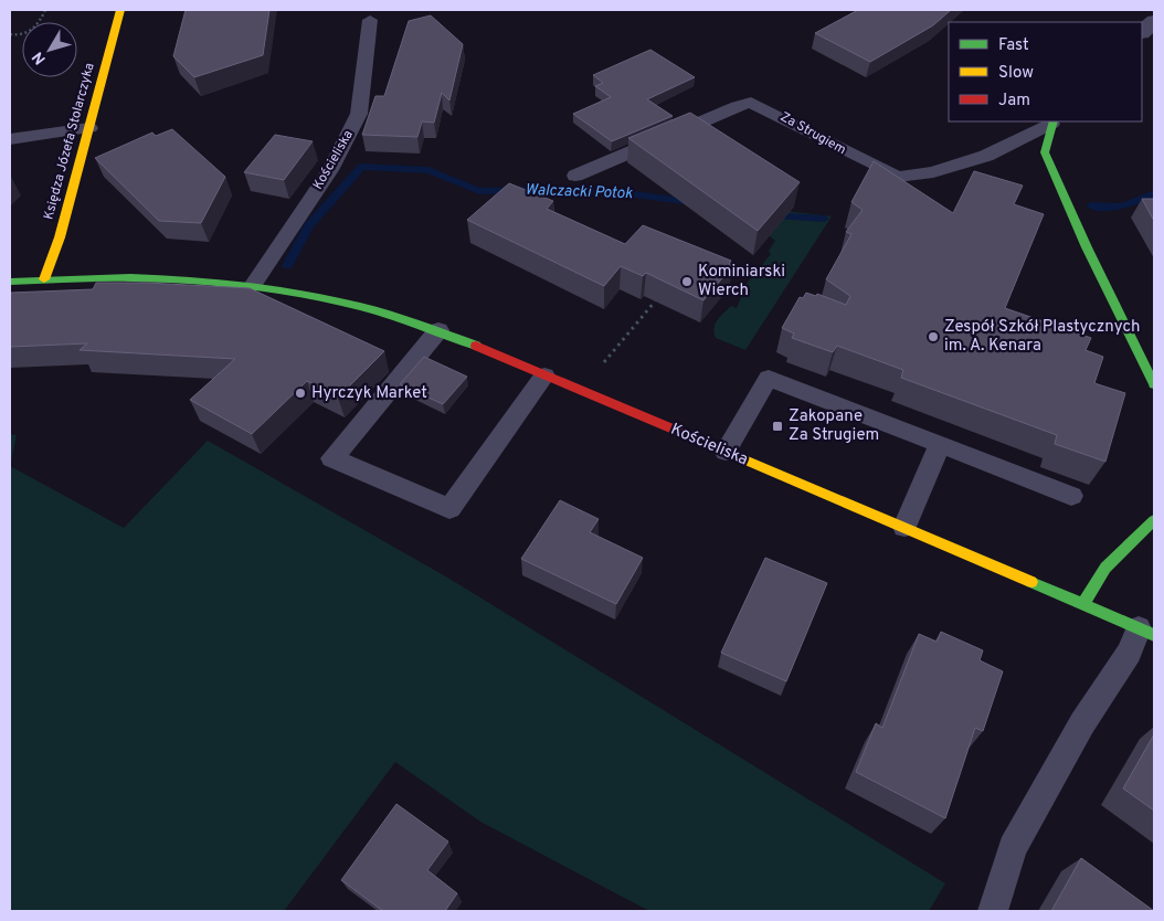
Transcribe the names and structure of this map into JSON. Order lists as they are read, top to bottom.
{
  "streets": {
    "main road": ["Za Strugiem", "Księdza Józefa Stolarczyka", "Kościeliska"]
  },
  "crossings": [
    ["Księdza Józefa Stolarczyka", "Kościeliska"]
  ],
  "water": ["Walczacki Potok"],
  "places": {
    "other": ["Kominiarski Wierch", "Zespół Szkół Plastycznych im. A. Kenara", "Hyrczyk Market"],
    "transit": ["Zakopane Za Strugiem"]
  },
  "legend": ["Fast", "Slow", "Jam"],
  "north": "bottom left"
}
